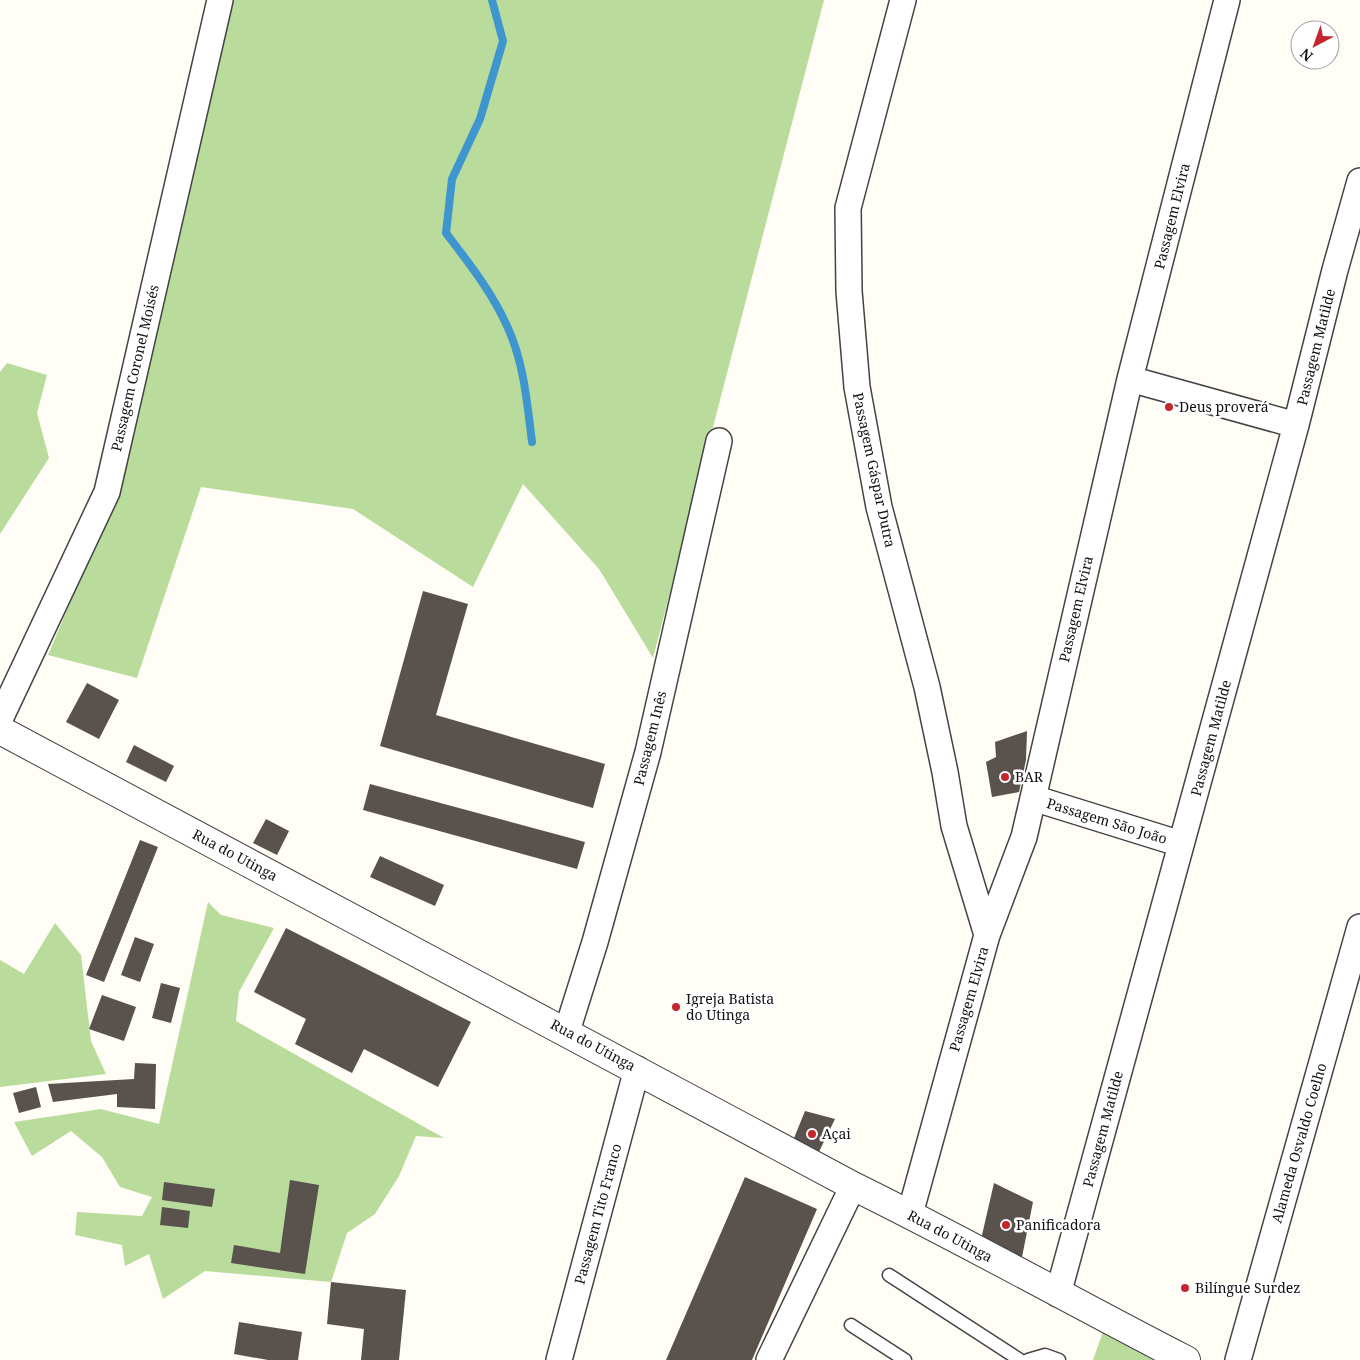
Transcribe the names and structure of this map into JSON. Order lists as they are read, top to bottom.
{
  "streets": {
    "street": [
      "Passagem Elvira",
      "Passagem Matilde",
      "Passagem Coronel Moisés",
      "Passagem Gáspar Dutra",
      "Passagem Inês",
      "Passagem São João",
      "Rua do Utinga",
      "Alameda Osvaldo Coelho",
      "Passagem Tito Franco"
    ]
  },
  "crossings": [
    ["Passagem Elvira", "Passagem Gáspar Dutra"],
    ["Passagem Elvira", "Passagem São João"],
    ["Passagem Elvira", "Rua do Utinga"],
    ["Passagem Matilde", "Passagem São João"],
    ["Passagem Matilde", "Rua do Utinga"],
    ["Passagem Inês", "Rua do Utinga"],
    ["Rua do Utinga", "Passagem Tito Franco"]
  ],
  "places": [
    "Deus proverá",
    "BAR",
    "Igreja Batista do Utinga",
    "Açai",
    "Panificadora",
    "Bilíngue Surdez"
  ],
  "north": "bottom left"
}
